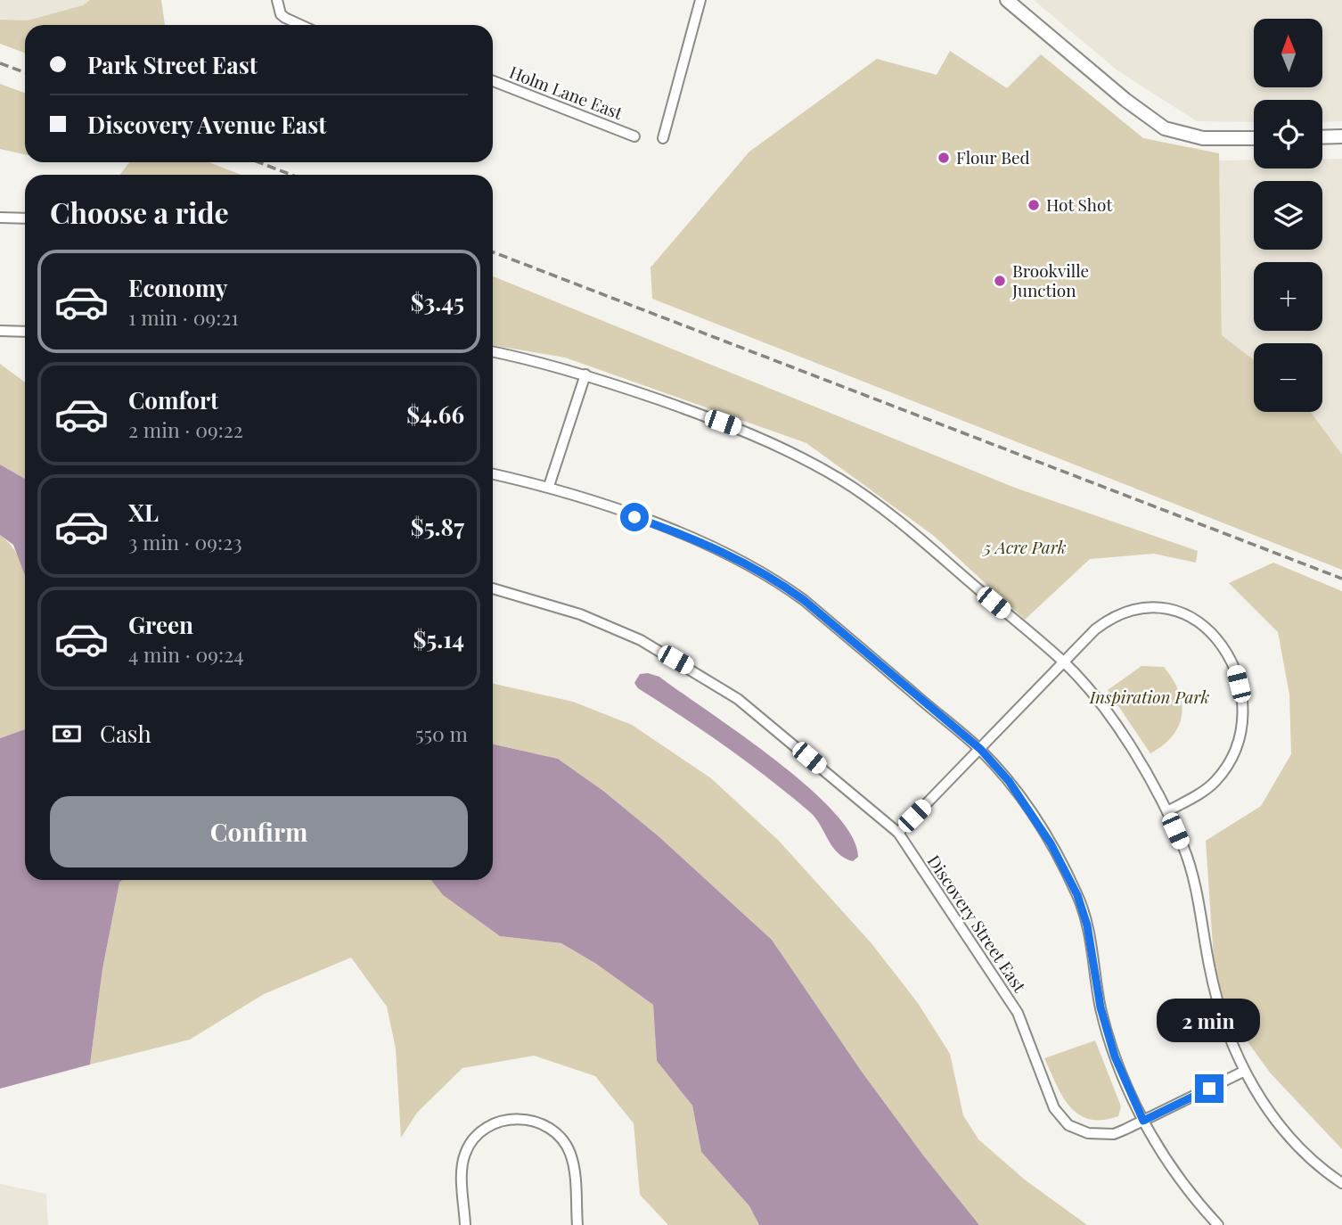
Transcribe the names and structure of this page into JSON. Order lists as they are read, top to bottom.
{
  "streets": {
    "street": ["Holm Lane East", "Discovery Street East"]
  },
  "parks": ["5 Acre Park", "Inspiration Park"],
  "places": ["Flour Bed", "Hot Shot", "Brookville Junction"],
  "north": "top",
  "page": {
    "map_buttons": ["+", "−"],
    "banner": ["Park Street East", "Discovery Avenue East"],
    "heading": "Choose a ride",
    "list": [
      {
        "name": "Economy",
        "note": "1 min · 09:21",
        "value": "$3.45"
      },
      {
        "name": "Comfort",
        "note": "2 min · 09:22",
        "value": "$4.66"
      },
      {
        "name": "XL",
        "note": "3 min · 09:23",
        "value": "$5.87"
      },
      {
        "name": "Green",
        "note": "4 min · 09:24",
        "value": "$5.14"
      }
    ],
    "pay": ["Cash", "550 m"],
    "buttons": "Confirm",
    "bubble": "2 min"
  }
}
